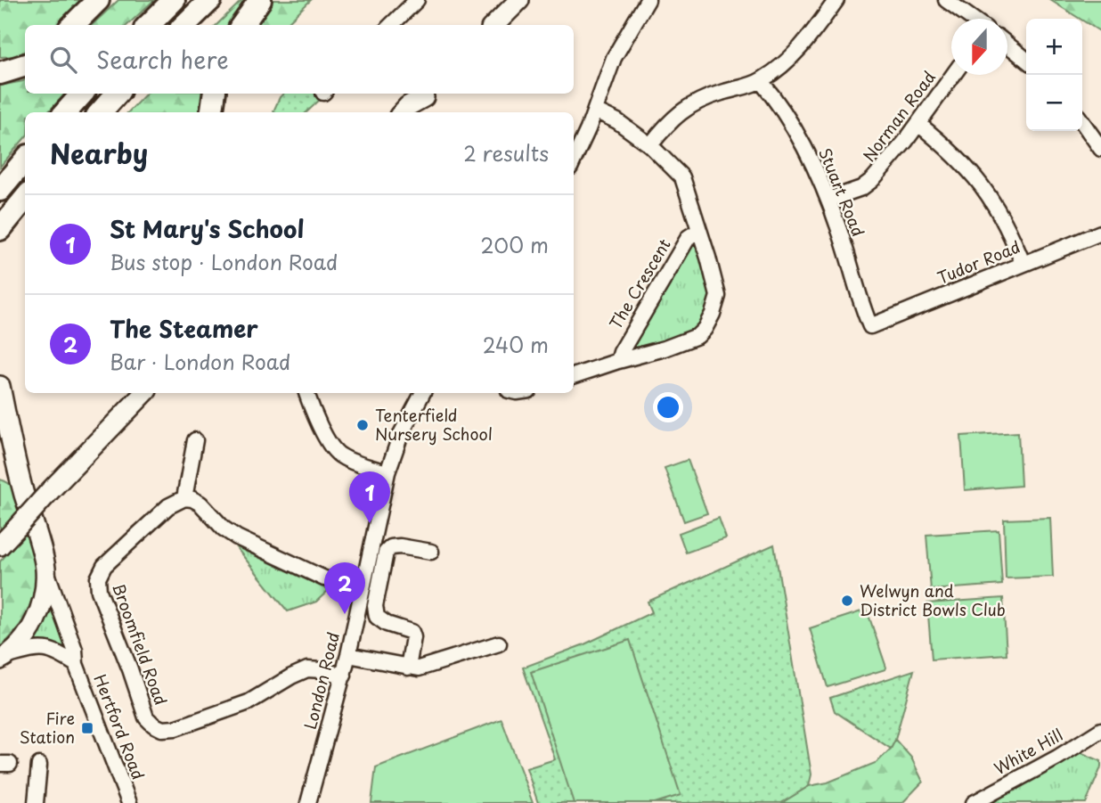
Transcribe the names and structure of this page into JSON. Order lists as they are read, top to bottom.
{
  "streets": {
    "street": [
      "Norman Road",
      "Stuart Road",
      "Tudor Road",
      "The Crescent",
      "Broomfield Road",
      "London Road",
      "Hertford Road",
      "White Hill"
    ]
  },
  "crossings": [
    ["Norman Road", "Stuart Road"],
    ["Stuart Road", "Tudor Road"],
    ["Broomfield Road", "London Road"]
  ],
  "places": {
    "other": ["Tenterfield Nursery School", "Welwyn and District Bowls Club"],
    "transit": ["Fire Station"]
  },
  "north": "bottom",
  "page": {
    "map_buttons": ["+", "−"],
    "search": "Search here",
    "heading": ["Nearby", "2 results"],
    "list": [
      {
        "mark": "1",
        "name": "St Mary's School",
        "note": "Bus stop · London Road",
        "value": "200 m"
      },
      {
        "mark": "2",
        "name": "The Steamer",
        "note": "Bar · London Road",
        "value": "240 m"
      }
    ],
    "pins": ["1", "2"]
  }
}
